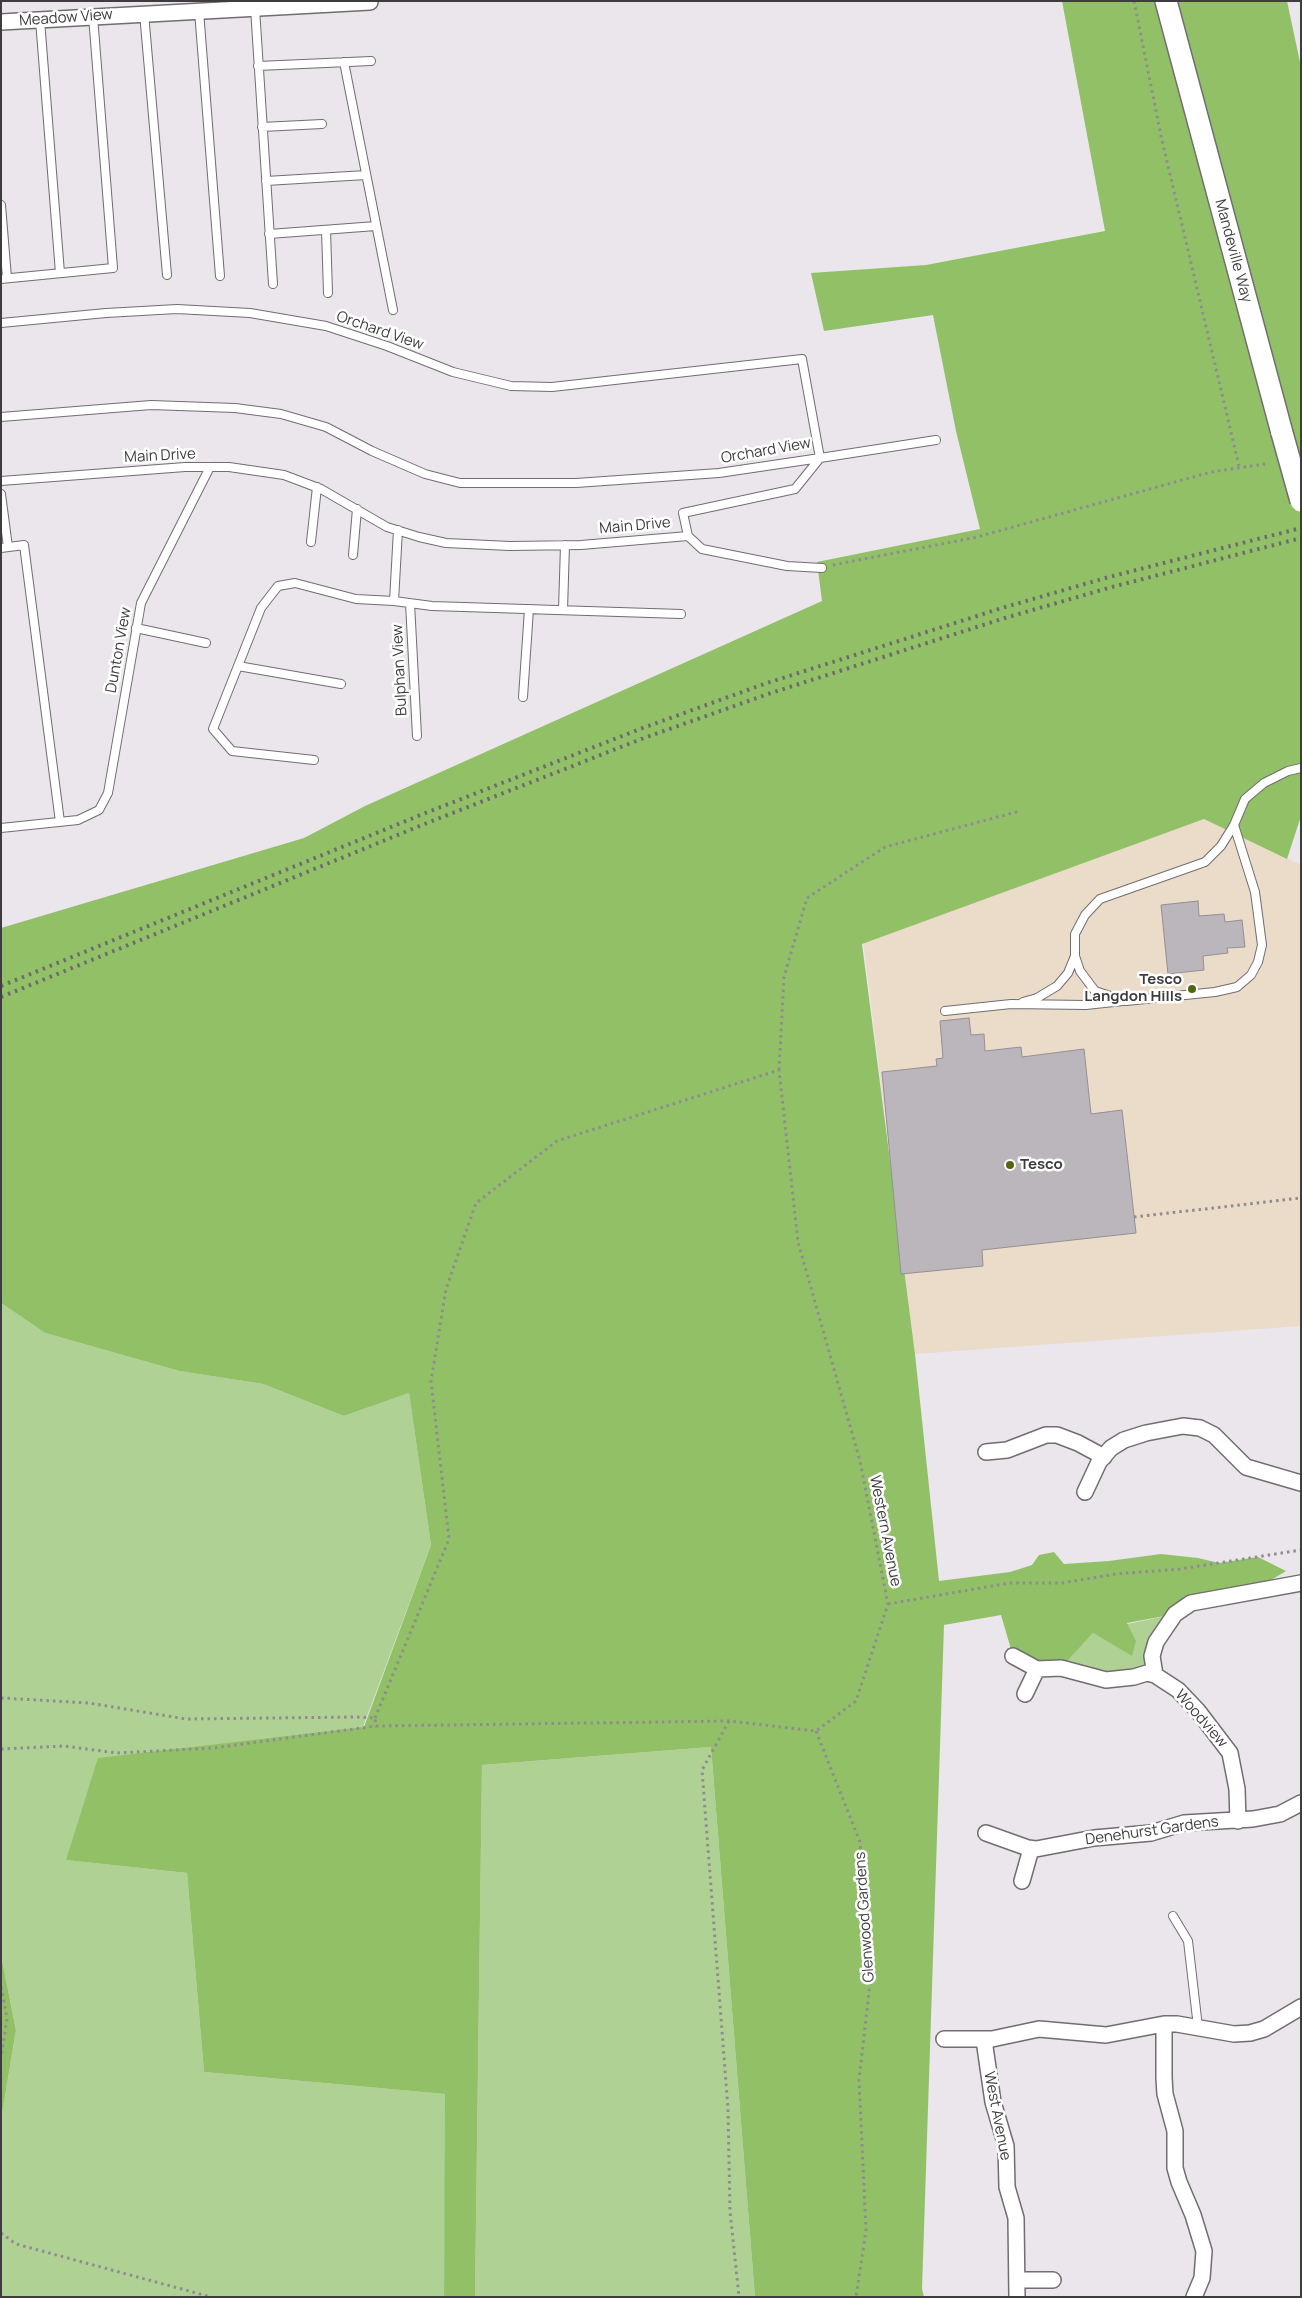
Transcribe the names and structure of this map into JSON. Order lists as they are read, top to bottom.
{
  "streets": {
    "main road": ["Mandeville Way"],
    "street": [
      "Meadow View",
      "Woodview",
      "Denehurst Gardens",
      "West Avenue"
    ],
    "lane": [
      "Orchard View",
      "Main Drive",
      "Dunton View",
      "Bulphan View"
    ],
    "path": ["Western Avenue", "Glenwood Gardens"]
  },
  "crossings": [
    ["Orchard View", "Main Drive"],
    ["Main Drive", "Dunton View"],
    ["Western Avenue", "Glenwood Gardens"],
    ["Woodview", "Denehurst Gardens"]
  ],
  "places": ["Tesco Langdon Hills", "Tesco"]
}
